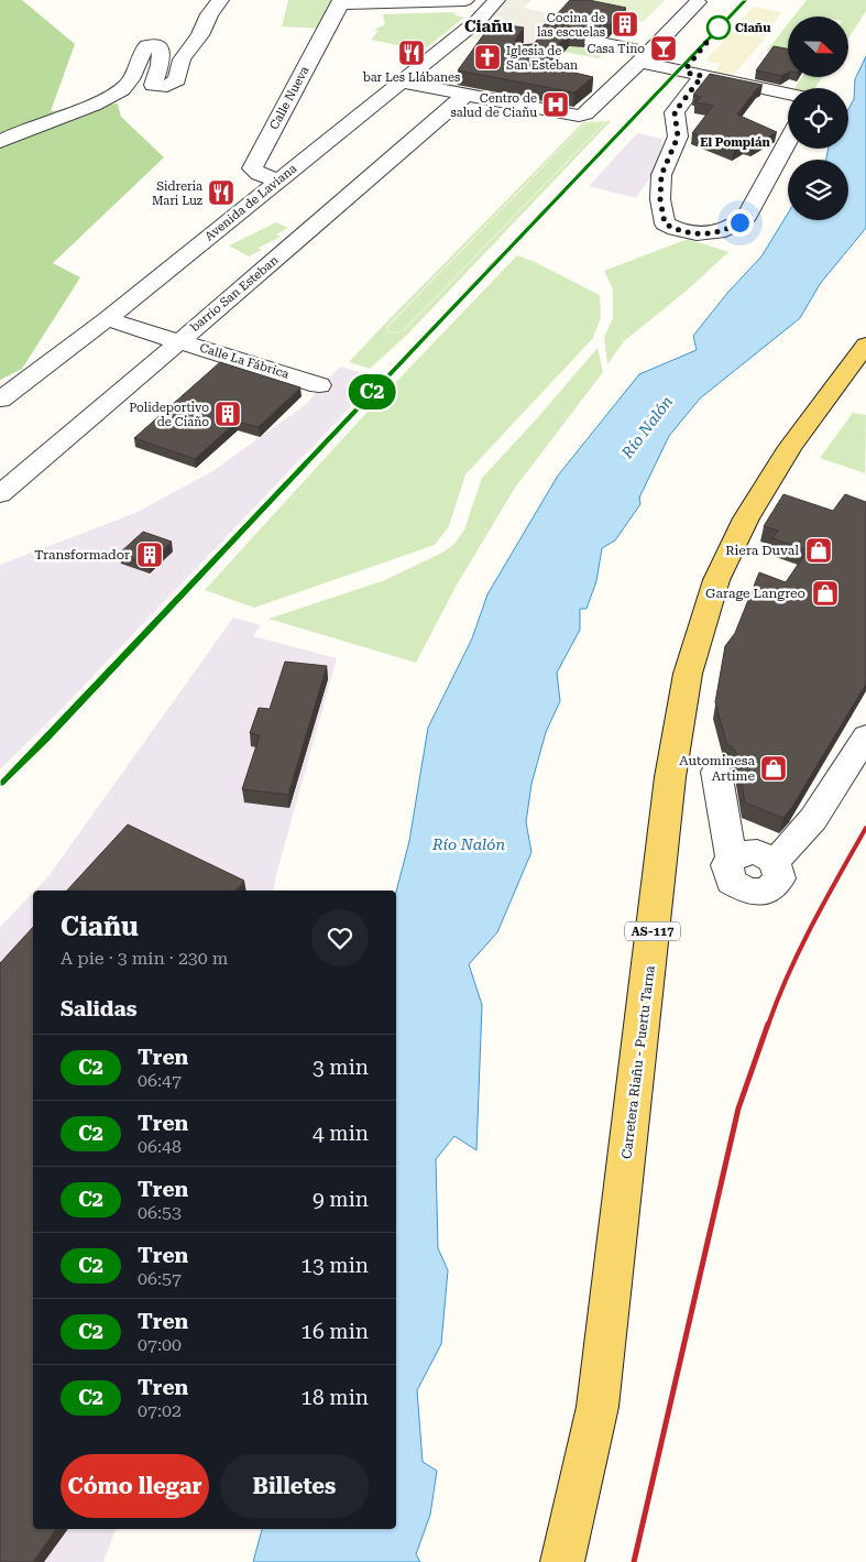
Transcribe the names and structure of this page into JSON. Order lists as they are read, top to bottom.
{
  "streets": {
    "main road": ["AS-117", "Carretera Riañu - Puertu Tarna"],
    "street": [
      "Calle Nueva",
      "Avenida de Laviana",
      "barrio San Esteban",
      "Calle La Fábrica"
    ]
  },
  "crossings": [
    ["Calle Nueva", "Avenida de Laviana"],
    ["Avenida de Laviana", "Calle La Fábrica"],
    ["barrio San Esteban", "Calle La Fábrica"]
  ],
  "districts": ["Ciañu", "El Pompián"],
  "water": ["Río Nalón"],
  "places": {
    "building": ["Cocina de las escuelas", "Polideportivo de Ciaño", "Transformador"],
    "other": ["Ciañu"],
    "bar": ["Casa Tino"],
    "restaurant": ["bar Les Llábanes", "Sidreria Mari Luz"],
    "church": ["Iglesia de San Esteban"],
    "hospital": ["Centro de salud de Ciañu"],
    "shop": ["Riera Duval", "Garage Langreo", "Autominesa Artime"]
  },
  "north": "right",
  "page": {
    "on_map": "C2",
    "heading": [
      ["Ciañu", "A pie · 3 min · 230 m"],
      "Salidas"
    ],
    "list": [
      {
        "mark": "C2",
        "name": "Tren",
        "note": "06:47",
        "value": "3 min"
      },
      {
        "mark": "C2",
        "name": "Tren",
        "note": "06:48",
        "value": "4 min"
      },
      {
        "mark": "C2",
        "name": "Tren",
        "note": "06:53",
        "value": "9 min"
      },
      {
        "mark": "C2",
        "name": "Tren",
        "note": "06:57",
        "value": "13 min"
      },
      {
        "mark": "C2",
        "name": "Tren",
        "note": "07:00",
        "value": "16 min"
      },
      {
        "mark": "C2",
        "name": "Tren",
        "note": "07:02",
        "value": "18 min"
      }
    ],
    "buttons": ["Cómo llegar", "Billetes"]
  }
}
